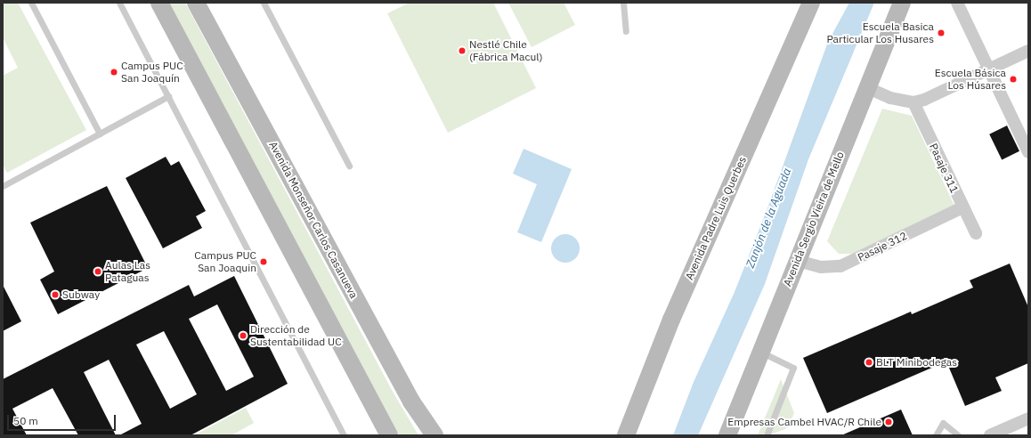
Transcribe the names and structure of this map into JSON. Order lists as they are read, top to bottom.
{
  "streets": {
    "main road": ["Avenida Padre Luis Querbes", "Avenida Sergio Vieira de Mello", "Avenida Monseñor Carlos Casanueva"],
    "street": ["Pasaje 311", "Pasaje 312"]
  },
  "crossings": [
    ["Pasaje 311", "Pasaje 312"],
    ["Avenida Sergio Vieira de Mello", "Pasaje 312"]
  ],
  "water": ["Zanjón de la Aguada"],
  "places": [
    "Escuela Basica Particular Los Husares",
    "Nestlé Chile (Fábrica Macul)",
    "Campus PUC San Joaquín",
    "Escuela Básica Los Húsares",
    "Campus PUC San Joaquin",
    "Aulas Las Pataguas",
    "Subway",
    "Dirección de Sustentabilidad UC",
    "BLT Minibodegas",
    "Empresas Cambel HVAC/R Chile"
  ],
  "scale_bar": "50 m"
}
